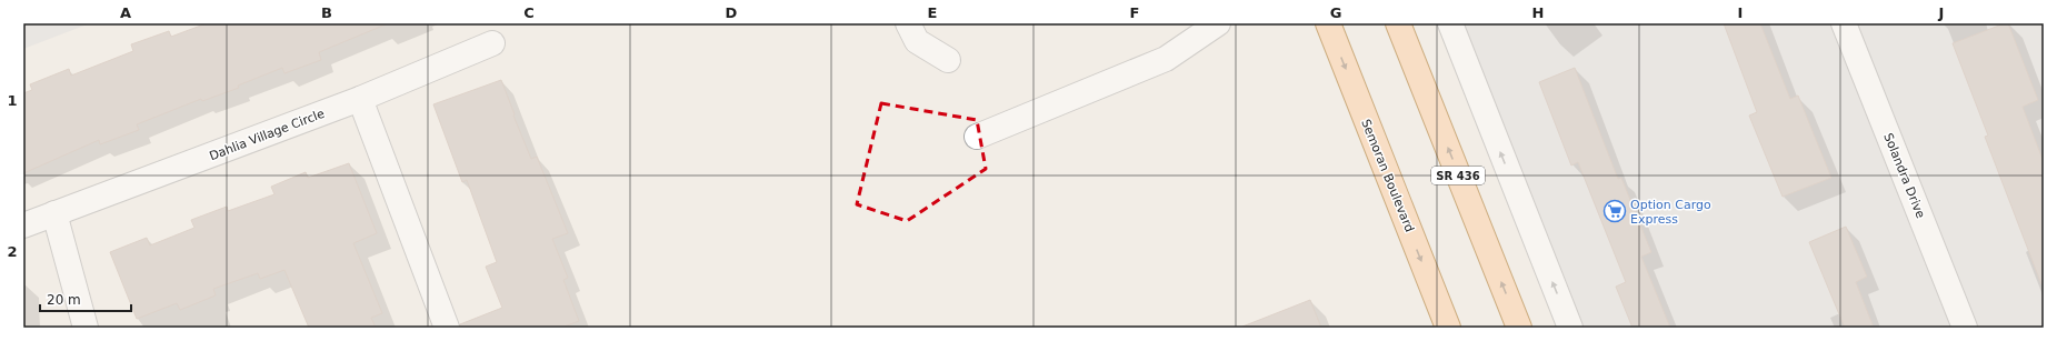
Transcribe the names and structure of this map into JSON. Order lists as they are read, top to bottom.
{
  "streets": {
    "main road": ["Semoran Boulevard", "SR 436"],
    "street": ["Dahlia Village Circle", "Solandra Drive"]
  },
  "places": {
    "supermarket": ["Option Cargo Express"]
  },
  "scale_bar": "20 m",
  "grid": {
    "columns": [
      "A",
      "B",
      "C",
      "D",
      "E",
      "F",
      "G",
      "H",
      "I",
      "J"
    ],
    "rows": ["1", "2"]
  }
}
